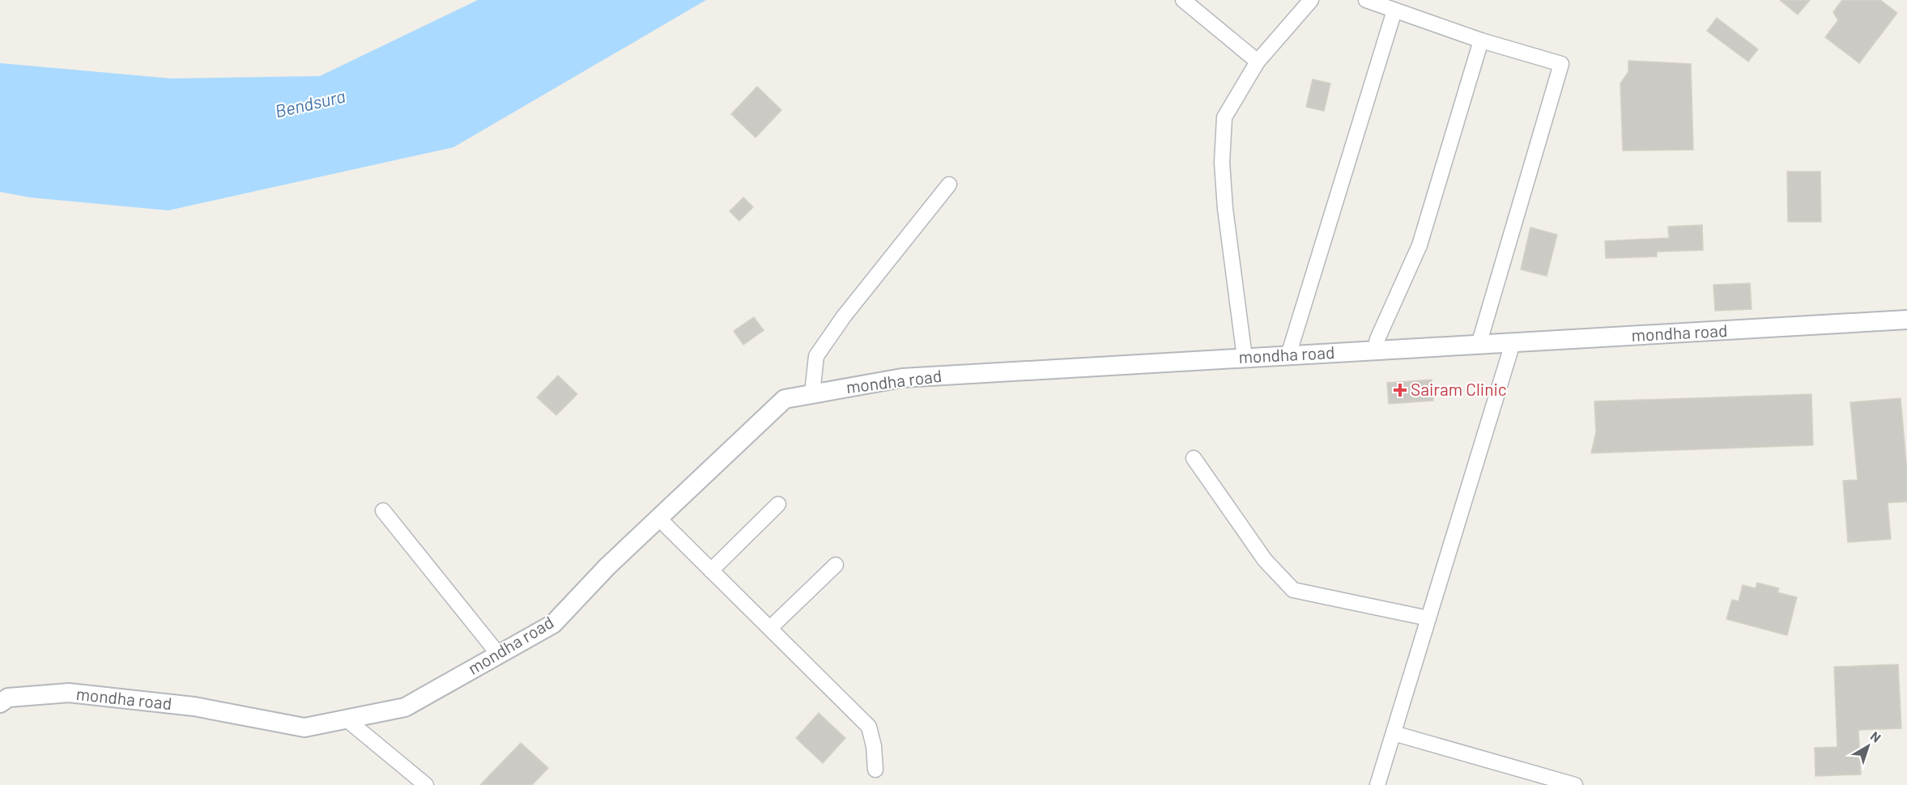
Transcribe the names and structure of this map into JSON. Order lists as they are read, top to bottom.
{
  "streets": {
    "street": ["mondha road"]
  },
  "water": ["Bendsura"],
  "places": {
    "health": ["Sairam Clinic"]
  },
  "north": "top right"
}
